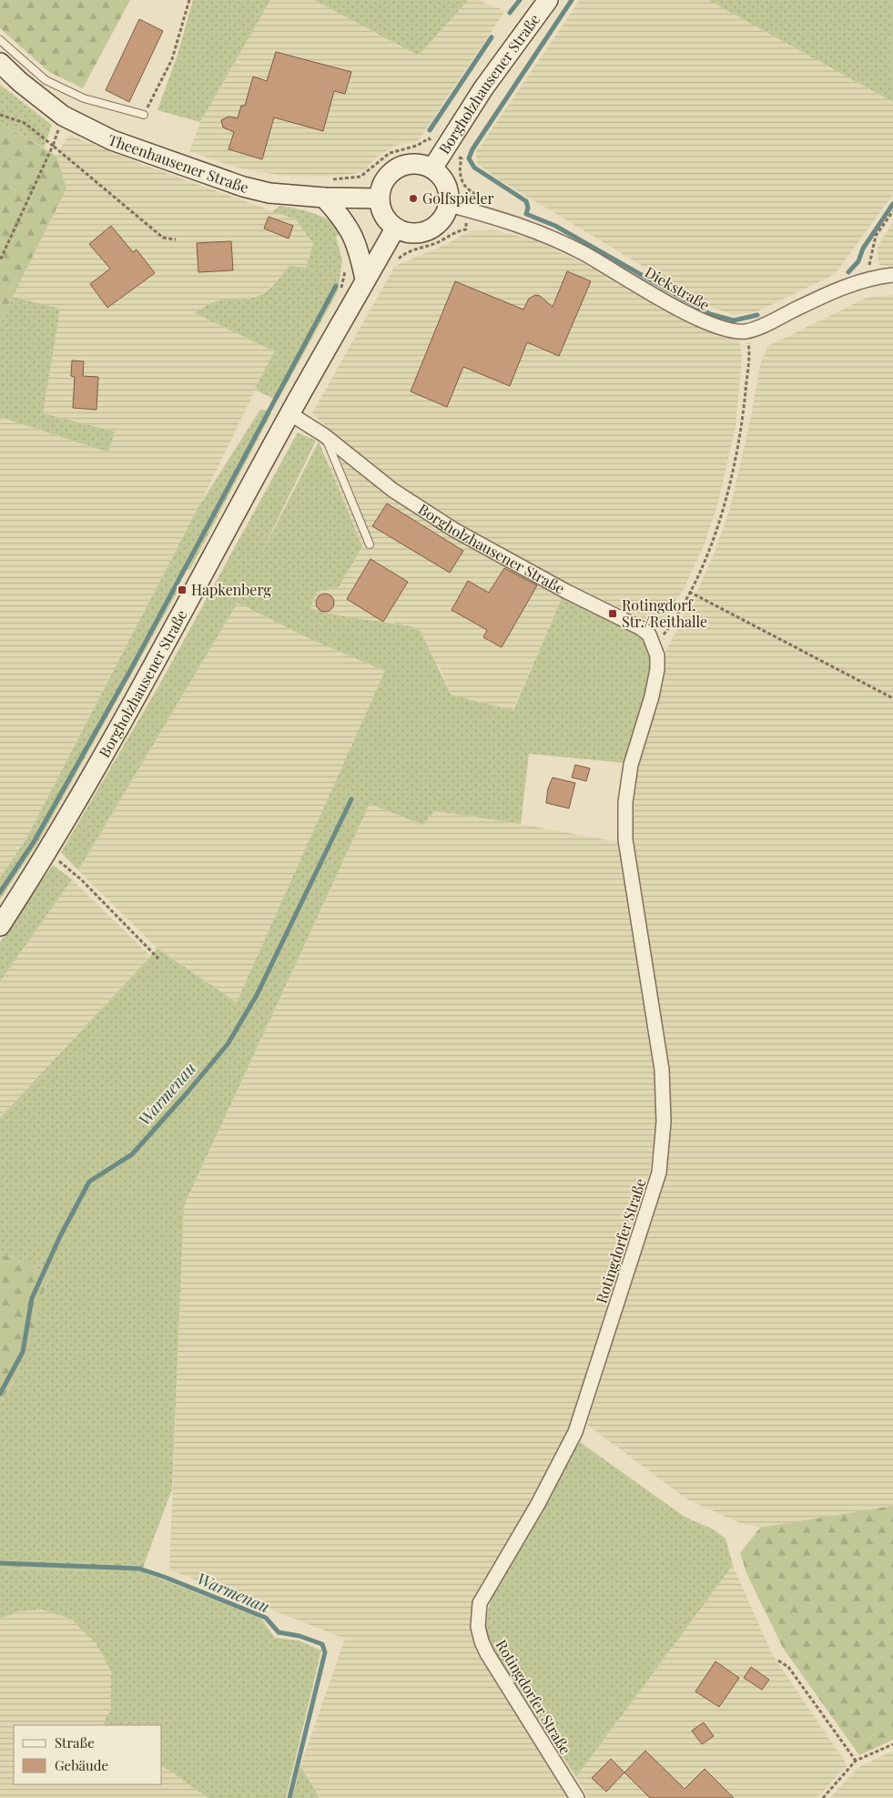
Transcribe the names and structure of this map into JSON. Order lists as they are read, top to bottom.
{
  "streets": {
    "main road": ["Borgholzhausener Straße", "Theenhausener Straße"],
    "street": ["Diekstraße", "Rotingdorfer Straße"]
  },
  "crossings": [
    ["Borgholzhausener Straße", "Theenhausener Straße"],
    ["Borgholzhausener Straße", "Diekstraße"],
    ["Borgholzhausener Straße", "Rotingdorfer Straße"],
    ["Theenhausener Straße", "Diekstraße"]
  ],
  "water": ["Warmenau"],
  "places": {
    "other": ["Golfspieler"],
    "transit": ["Hapkenberg", "Rotingdorf. Str./Reithalle"]
  },
  "legend": ["Straße", "Gebäude"]
}
